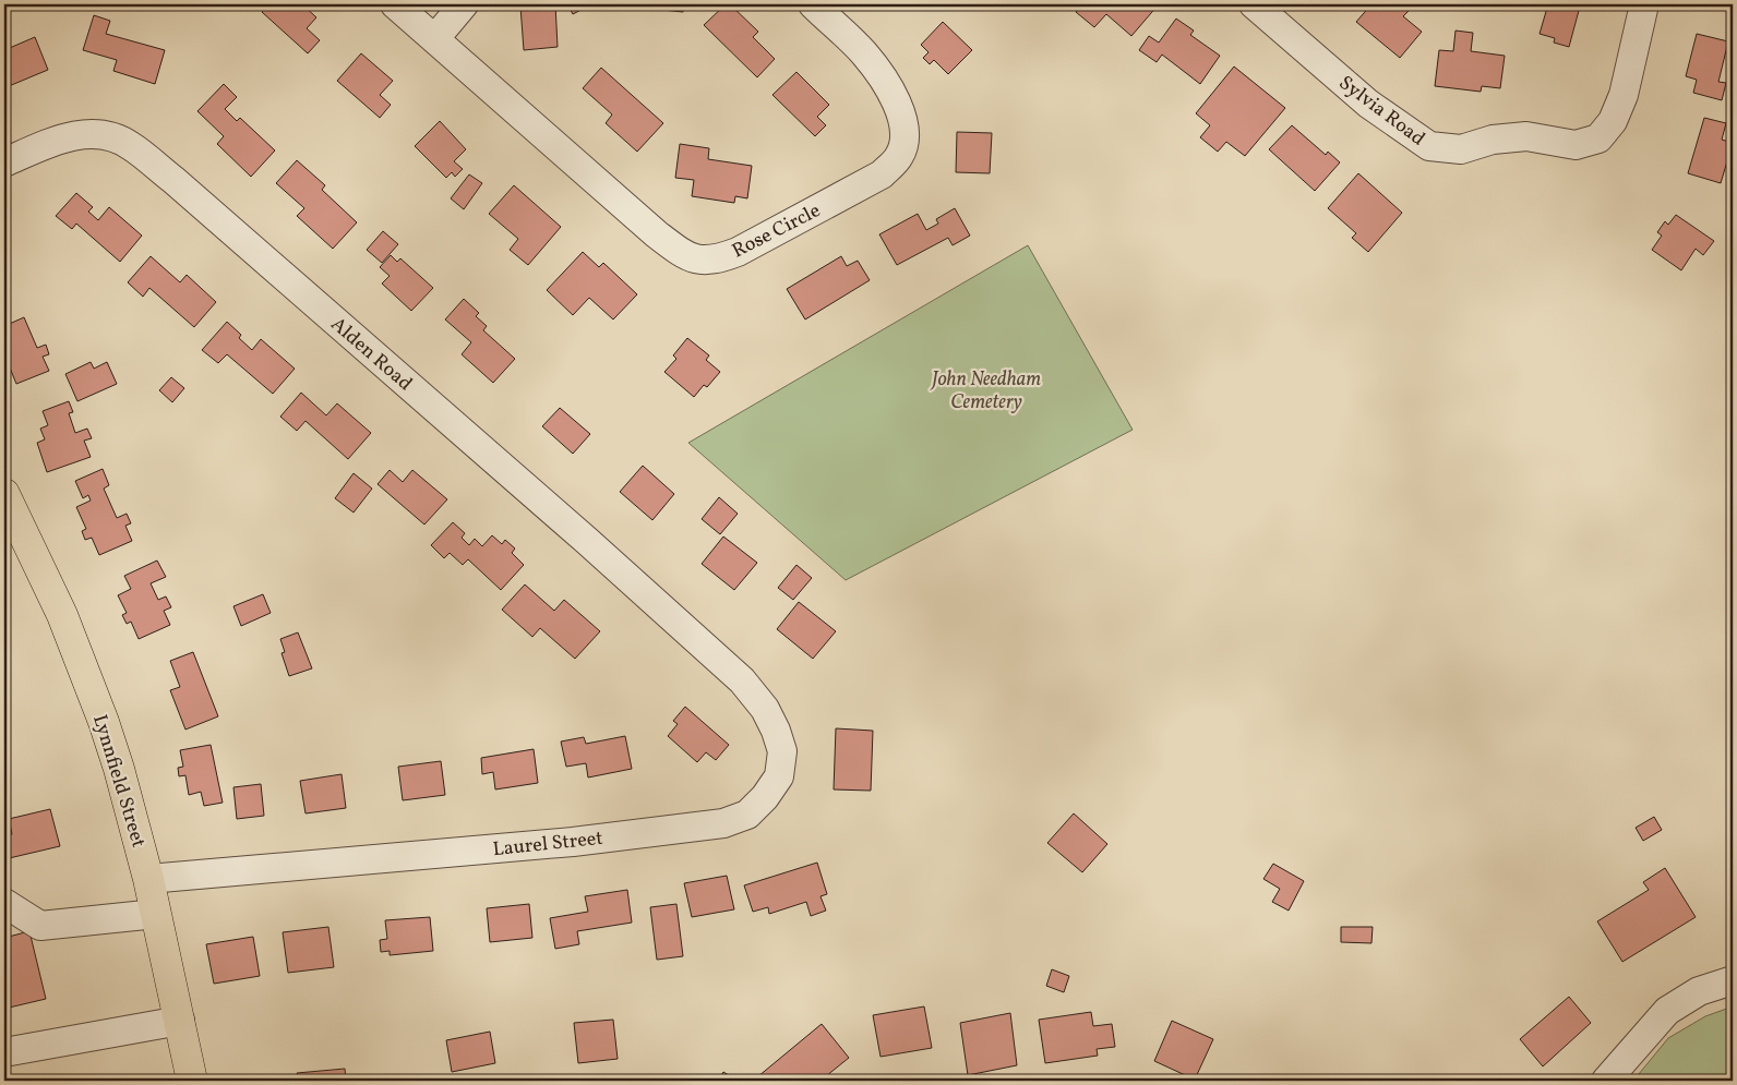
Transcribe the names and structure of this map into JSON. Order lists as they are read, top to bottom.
{
  "streets": {
    "main road": ["Lynnfield Street"],
    "street": [
      "Sylvia Road",
      "Rose Circle",
      "Alden Road",
      "Laurel Street"
    ]
  },
  "crossings": [
    ["Alden Road", "Laurel Street"],
    ["Lynnfield Street", "Laurel Street"]
  ],
  "parks": ["John Needham Cemetery"]
}
